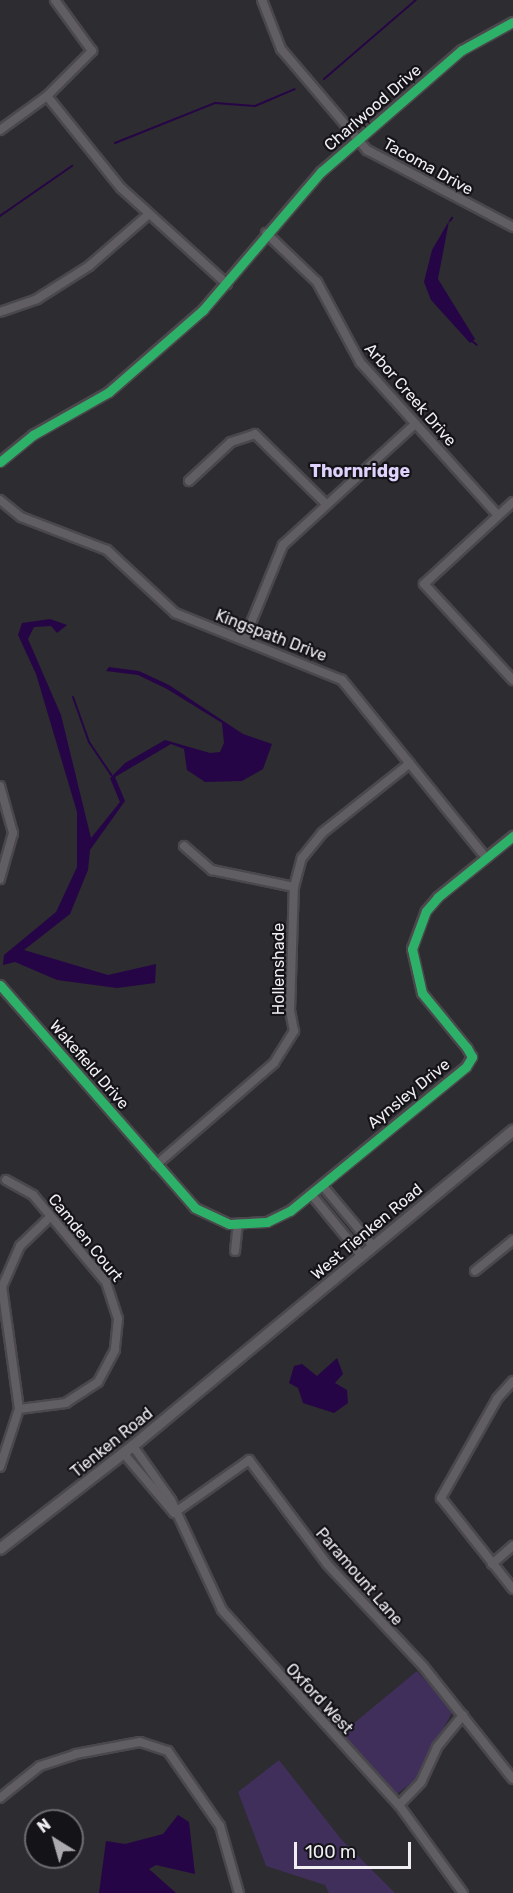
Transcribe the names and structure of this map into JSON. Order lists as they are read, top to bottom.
{
  "streets": {
    "street": [
      "Charlwood Drive",
      "Tacoma Drive",
      "Arbor Creek Drive",
      "Kingspath Drive",
      "Hollenshade",
      "Wakefield Drive",
      "Aynsley Drive",
      "West Tienken Road",
      "Camden Court",
      "Tienken Road",
      "Paramount Lane",
      "Oxford West"
    ]
  },
  "crossings": [
    ["Charlwood Drive", "Tacoma Drive"],
    ["Charlwood Drive", "Arbor Creek Drive"],
    ["Kingspath Drive", "Hollenshade"],
    ["Kingspath Drive", "Aynsley Drive"],
    ["Hollenshade", "Wakefield Drive"],
    ["Wakefield Drive", "Aynsley Drive"],
    ["West Tienken Road", "Tienken Road"],
    ["Tienken Road", "Oxford West"],
    ["Paramount Lane", "Oxford West"]
  ],
  "districts": ["Thornridge"],
  "scale_bar": "100 m",
  "north": "top left"
}
